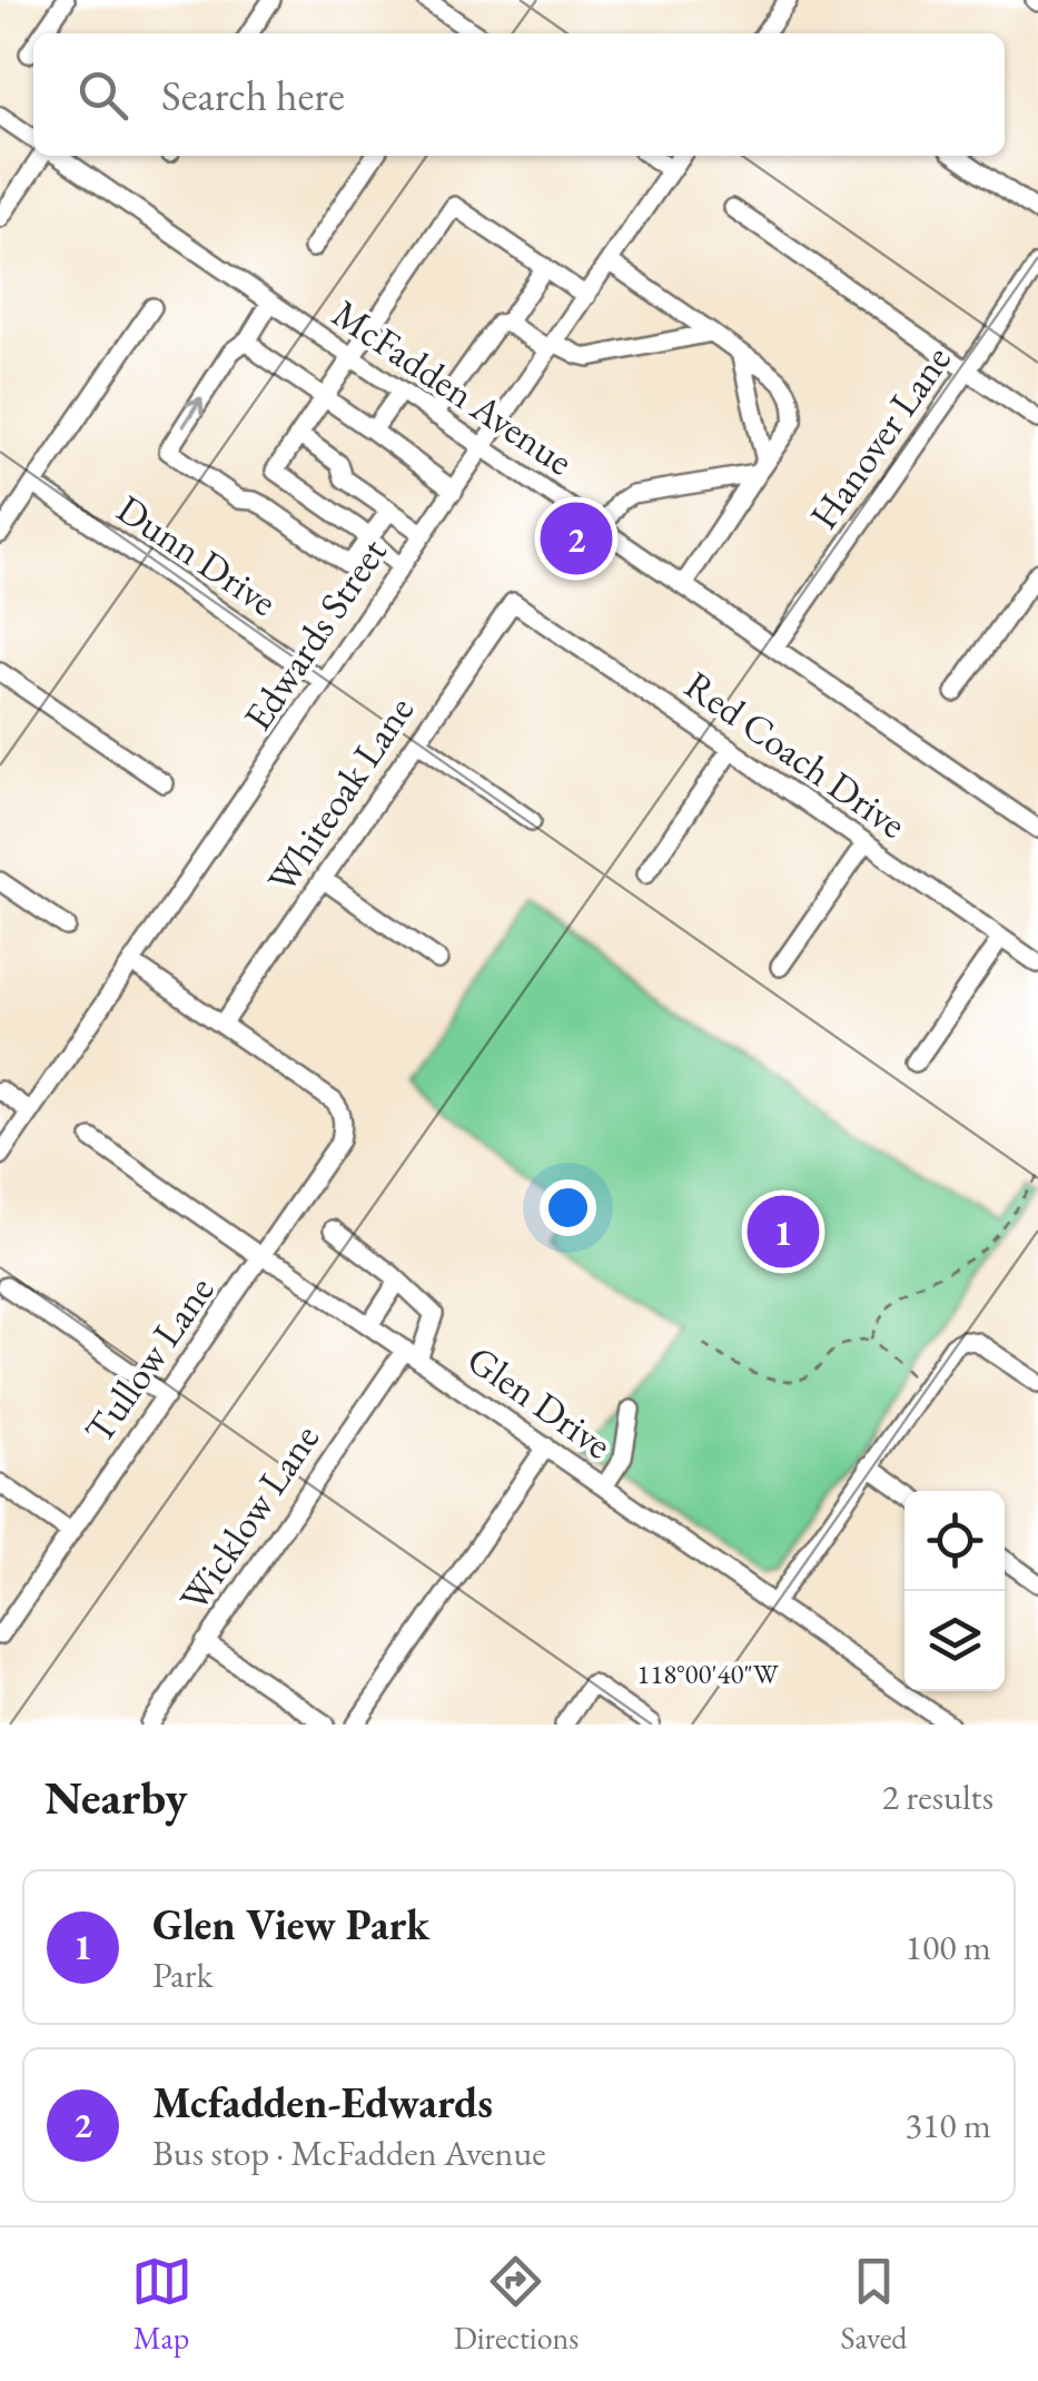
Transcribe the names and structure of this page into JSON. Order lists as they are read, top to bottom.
{
  "streets": {
    "street": [
      "McFadden Avenue",
      "Hanover Lane",
      "Dunn Drive",
      "Edwards Street",
      "Red Coach Drive",
      "Whiteoak Lane",
      "Tullow Lane",
      "Glen Drive",
      "Wicklow Lane"
    ]
  },
  "crossings": [
    ["McFadden Avenue", "Hanover Lane"],
    ["McFadden Avenue", "Edwards Street"],
    ["Dunn Drive", "Edwards Street"],
    ["Red Coach Drive", "Whiteoak Lane"],
    ["Whiteoak Lane", "Tullow Lane"],
    ["Tullow Lane", "Glen Drive"],
    ["Glen Drive", "Wicklow Lane"]
  ],
  "page": {
    "search": "Search here",
    "pins": ["2", "1"],
    "heading": ["Nearby", "2 results"],
    "list": [
      {
        "mark": "1",
        "name": "Glen View Park",
        "note": "Park",
        "value": "100 m"
      },
      {
        "mark": "2",
        "name": "Mcfadden-Edwards",
        "note": "Bus stop · McFadden Avenue",
        "value": "310 m"
      }
    ],
    "nav": ["Map", "Directions", "Saved"]
  },
  "coordinates": ["118°00'40\"W"]
}
